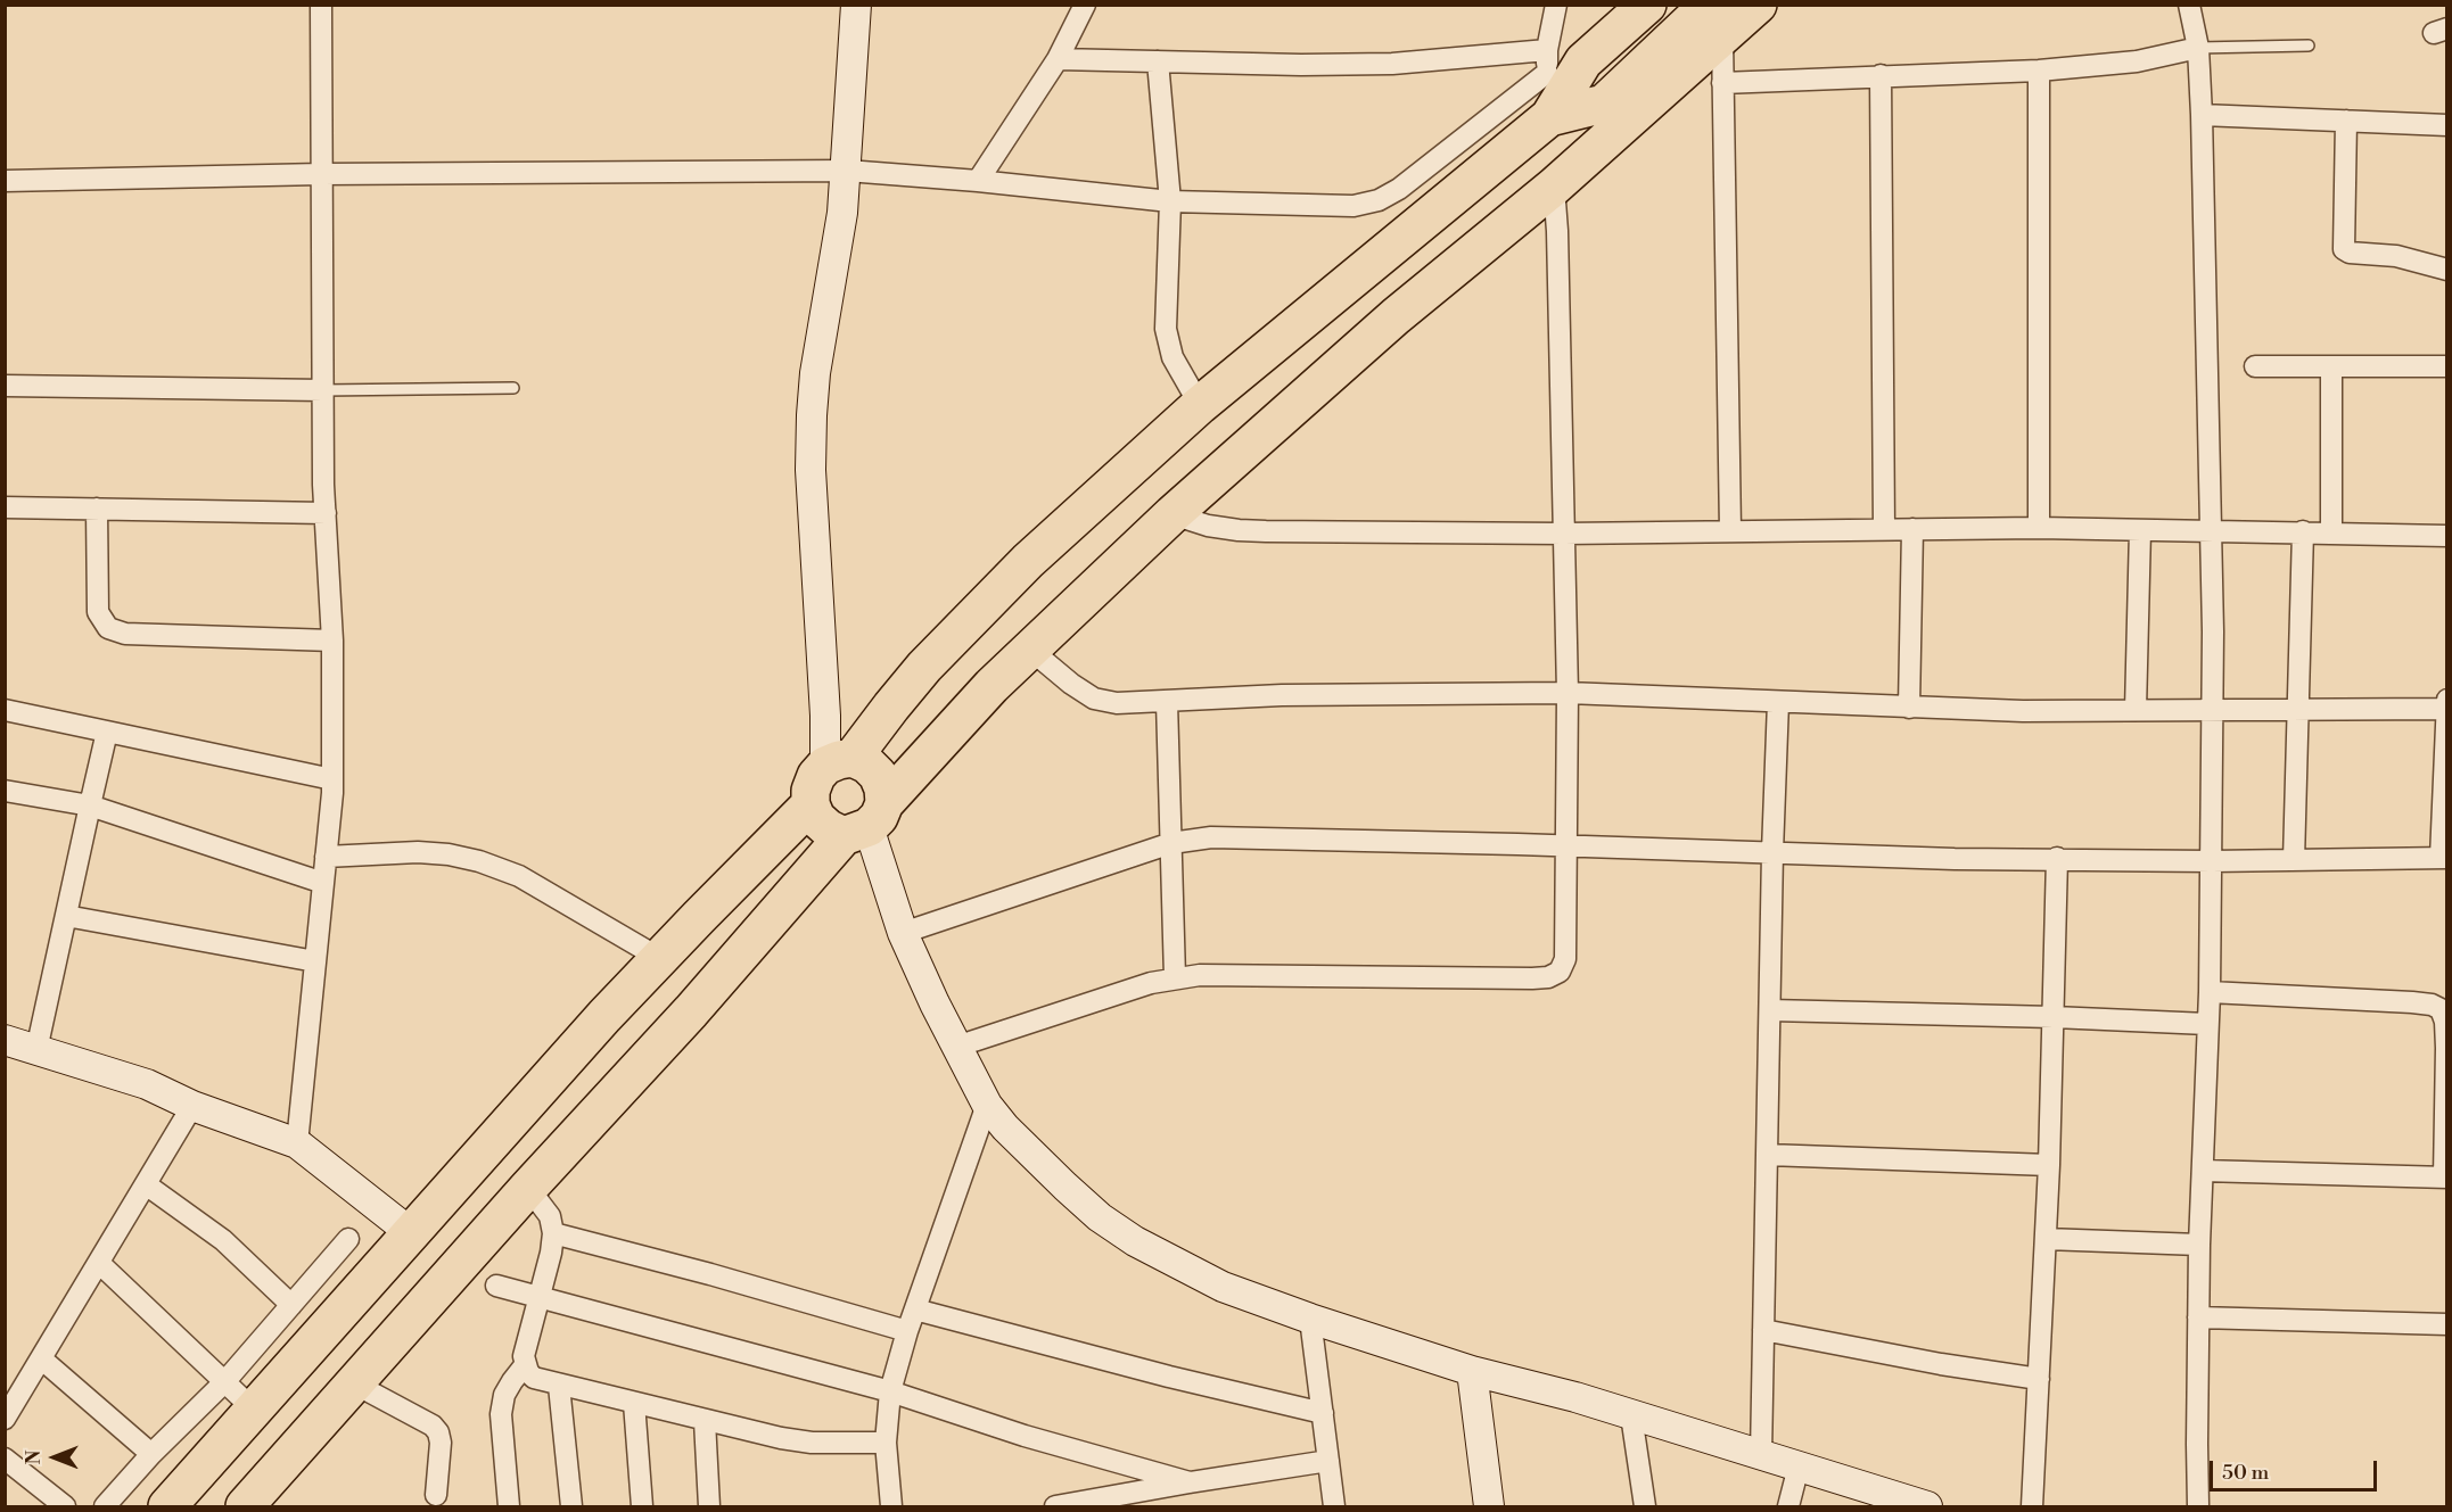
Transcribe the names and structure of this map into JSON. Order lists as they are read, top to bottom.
{
  "scale_bar": "50 m",
  "north": "left"
}
